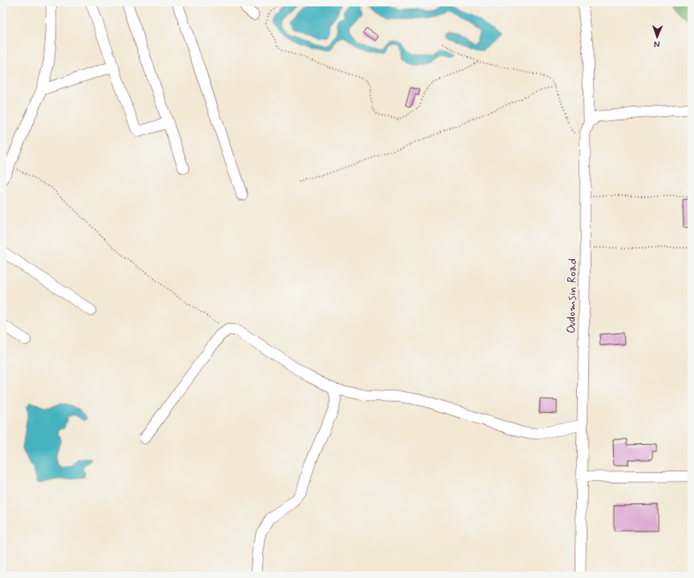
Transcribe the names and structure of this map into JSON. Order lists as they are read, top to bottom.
{
  "streets": {
    "street": ["Oudomsin Road"]
  },
  "north": "bottom"
}
